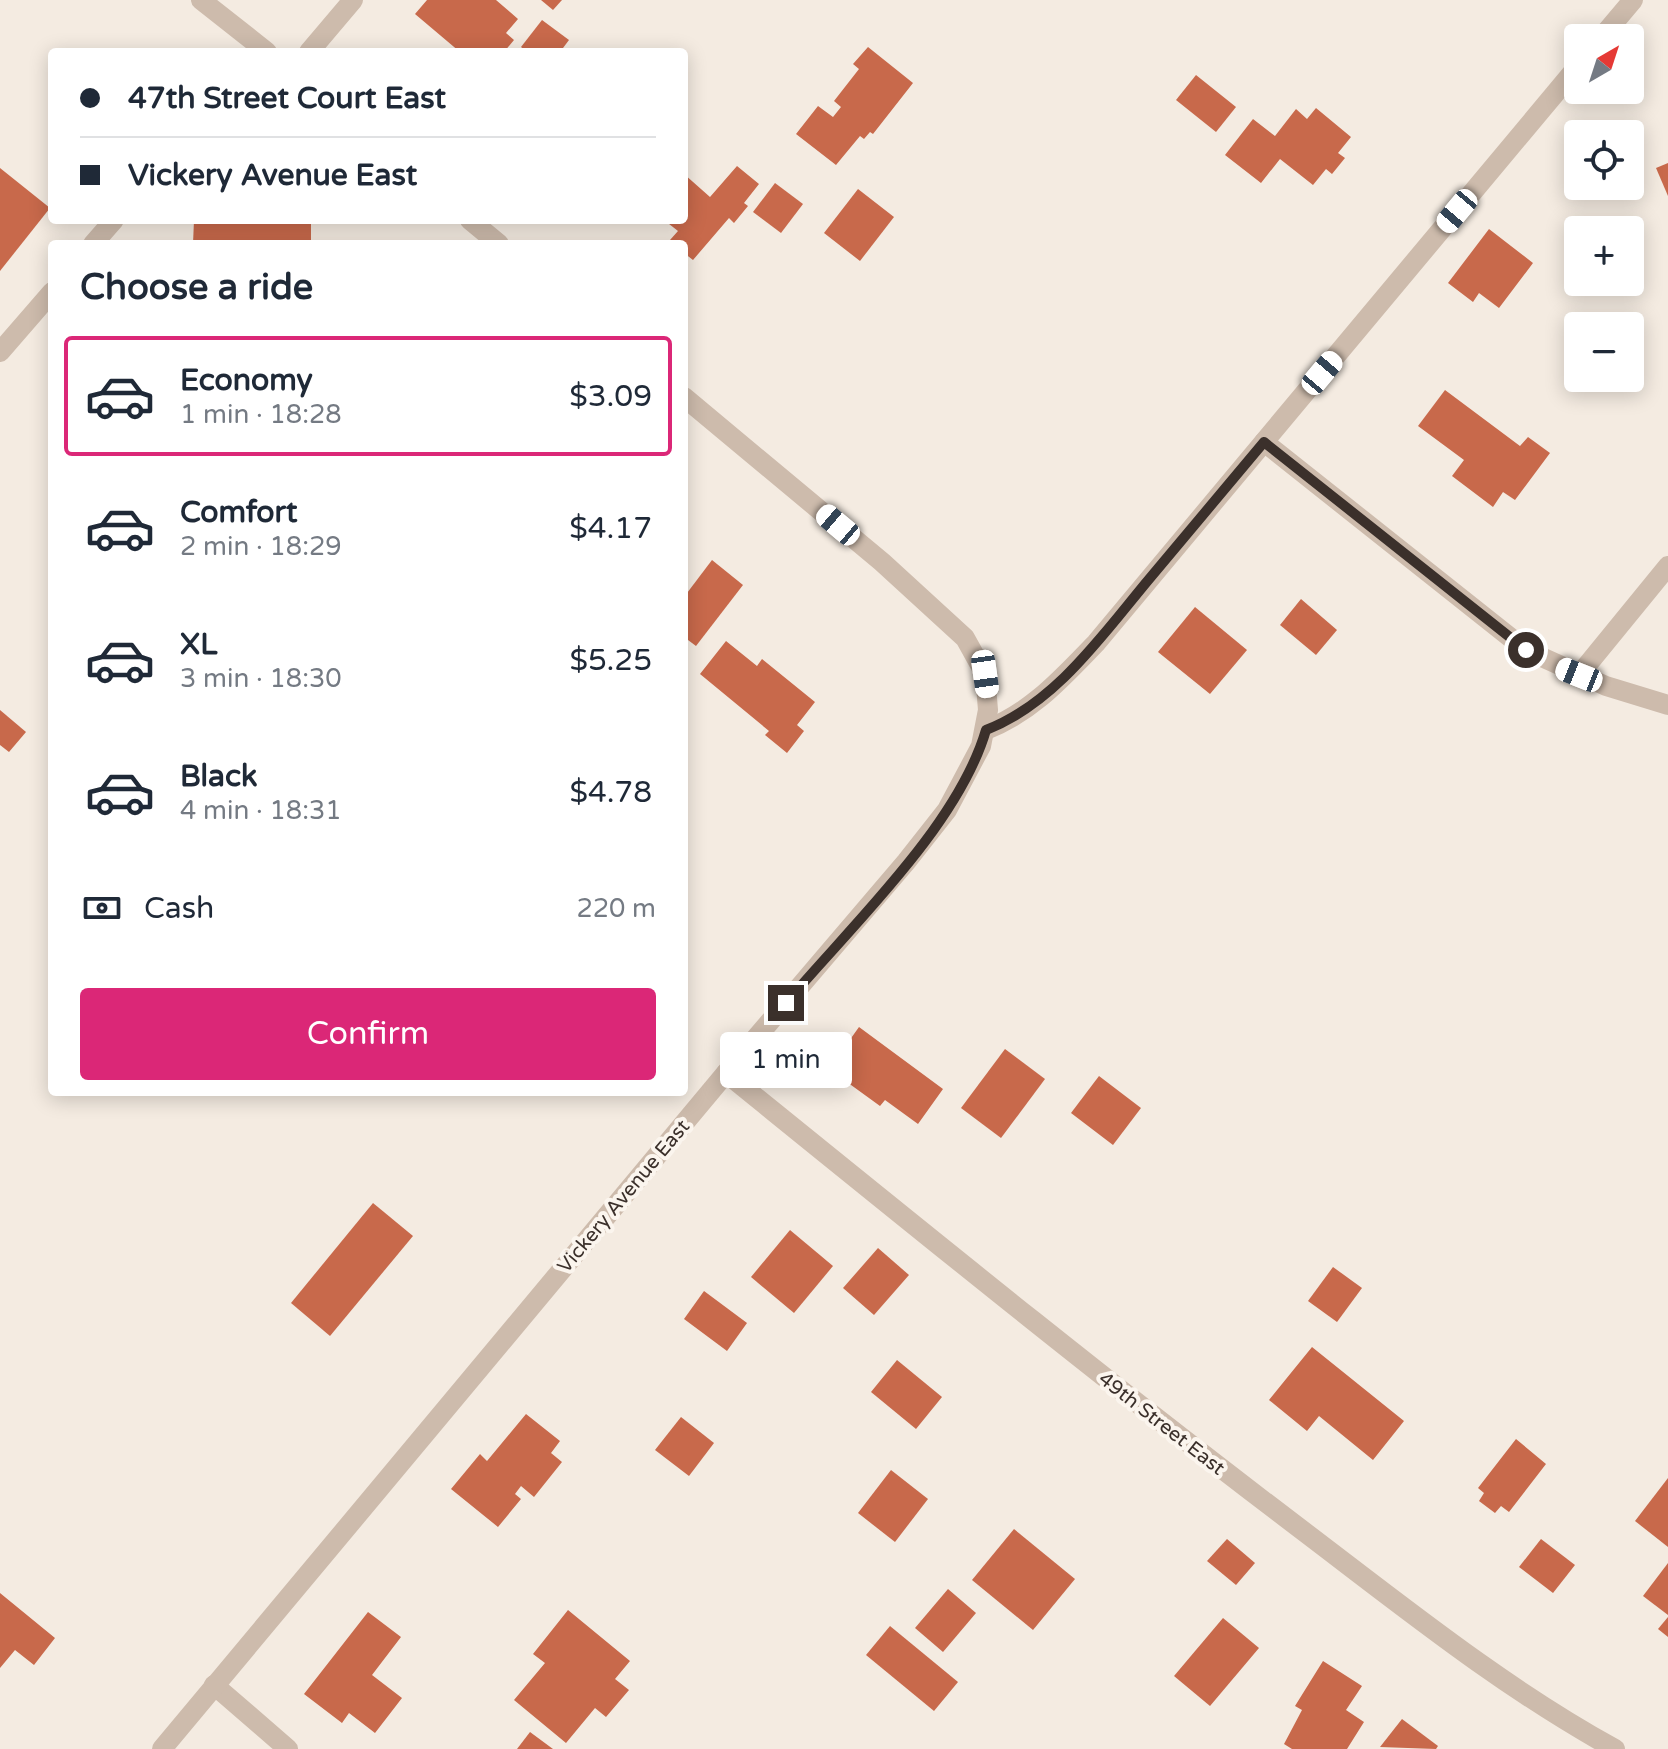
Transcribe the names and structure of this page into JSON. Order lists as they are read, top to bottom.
{
  "streets": {
    "street": ["Vickery Avenue East", "49th Street East"]
  },
  "crossings": [
    ["Vickery Avenue East", "49th Street East"]
  ],
  "north": "top right",
  "page": {
    "map_buttons": ["+", "−"],
    "banner": ["47th Street Court East", "Vickery Avenue East"],
    "heading": "Choose a ride",
    "list": [
      {
        "name": "Economy",
        "note": "1 min · 18:28",
        "value": "$3.09"
      },
      {
        "name": "Comfort",
        "note": "2 min · 18:29",
        "value": "$4.17"
      },
      {
        "name": "XL",
        "note": "3 min · 18:30",
        "value": "$5.25"
      },
      {
        "name": "Black",
        "note": "4 min · 18:31",
        "value": "$4.78"
      }
    ],
    "pay": ["Cash", "220 m"],
    "buttons": "Confirm",
    "bubble": "1 min"
  }
}
